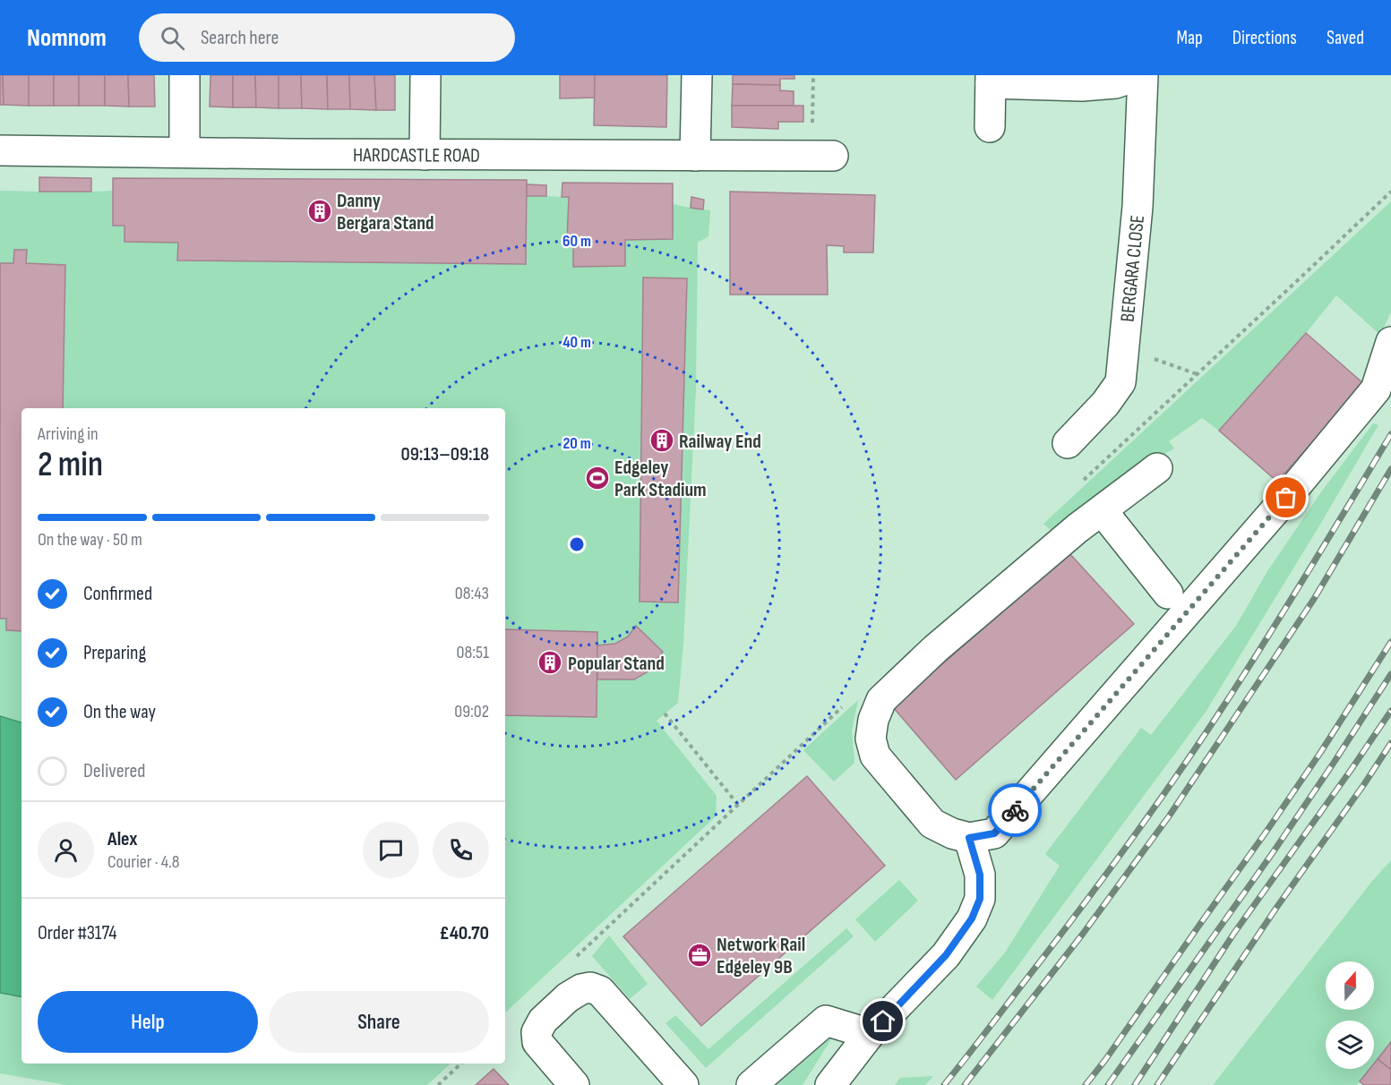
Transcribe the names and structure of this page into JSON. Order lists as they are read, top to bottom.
{
  "streets": {
    "street": ["HARDCASTLE ROAD", "BERGARA CLOSE"]
  },
  "places": {
    "building": ["Danny Bergara Stand", "Railway End", "Popular Stand"],
    "sports": ["Edgeley Park Stadium"],
    "office": ["Network Rail Edgeley 9B"]
  },
  "north": "top",
  "page": {
    "header": "Nomnom",
    "search": "Search here",
    "nav": ["Map", "Directions", "Saved"],
    "heading": ["2 min", "Arriving in", "09:13–09:18"],
    "panel": [
      "Alex",
      "Courier · 4.8",
      "Order #3174",
      "£40.70"
    ],
    "bar": "On the way · 50 m",
    "list": [
      ["Confirmed", "08:43"],
      ["Preparing", "08:51"],
      ["On the way", "09:02"],
      "Delivered"
    ],
    "buttons": ["Help", "Share"]
  },
  "rings": ["60 m", "40 m", "20 m"]
}
